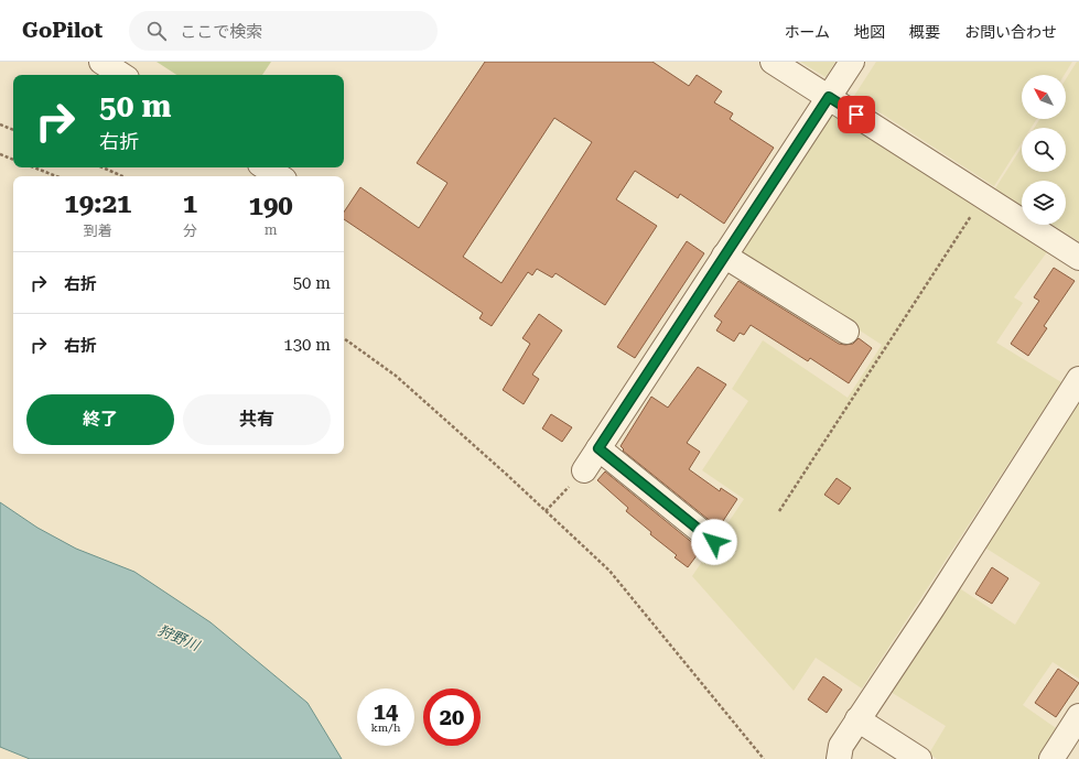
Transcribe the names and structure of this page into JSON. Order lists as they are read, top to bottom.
{
  "water": ["狩野川"],
  "north": "top left",
  "page": {
    "header": "GoPilot",
    "search": "ここで検索",
    "nav": [
      "ホーム",
      "地図",
      "概要",
      "お問い合わせ"
    ],
    "turn": ["50 m", "右折"],
    "eta": [
      "19:21",
      "到着",
      "1",
      "分",
      "190",
      "m"
    ],
    "list": [
      {
        "name": "右折",
        "value": "50 m"
      },
      {
        "name": "右折",
        "value": "130 m"
      }
    ],
    "buttons": ["終了", "共有"],
    "speed": "14 km/h",
    "limit": "20"
  }
}
